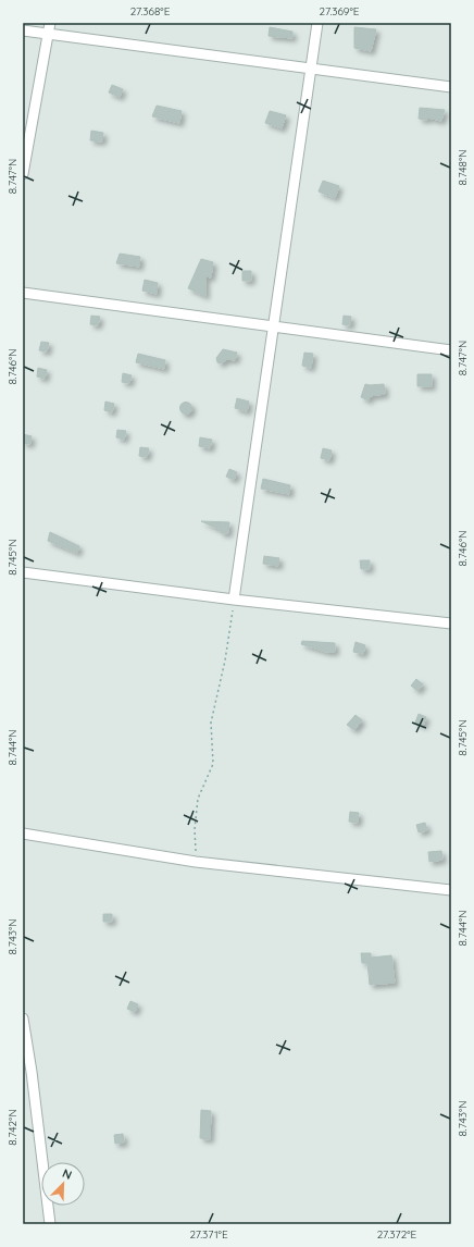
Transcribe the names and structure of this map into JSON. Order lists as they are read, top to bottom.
{
  "north": "top right",
  "coordinates": [
    "27.368°E",
    "27.369°E",
    "8.748°N",
    "8.747°N",
    "8.746°N",
    "8.745°N",
    "8.744°N",
    "8.743°N",
    "8.742°N",
    "27.371°E",
    "27.372°E"
  ]
}
